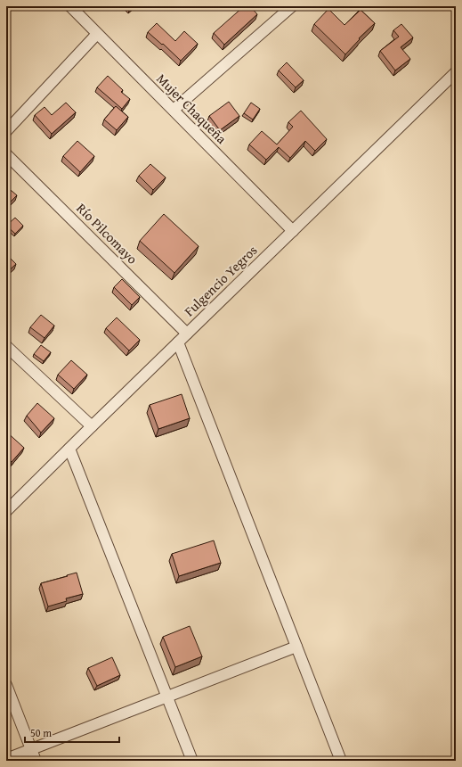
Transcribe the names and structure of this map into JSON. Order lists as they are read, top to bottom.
{
  "streets": {
    "street": ["Mujer Chaqueña", "Río Pilcomayo", "Fulgencio Yegros"]
  },
  "crossings": [
    ["Mujer Chaqueña", "Fulgencio Yegros"],
    ["Río Pilcomayo", "Fulgencio Yegros"]
  ],
  "scale_bar": "50 m"
}
